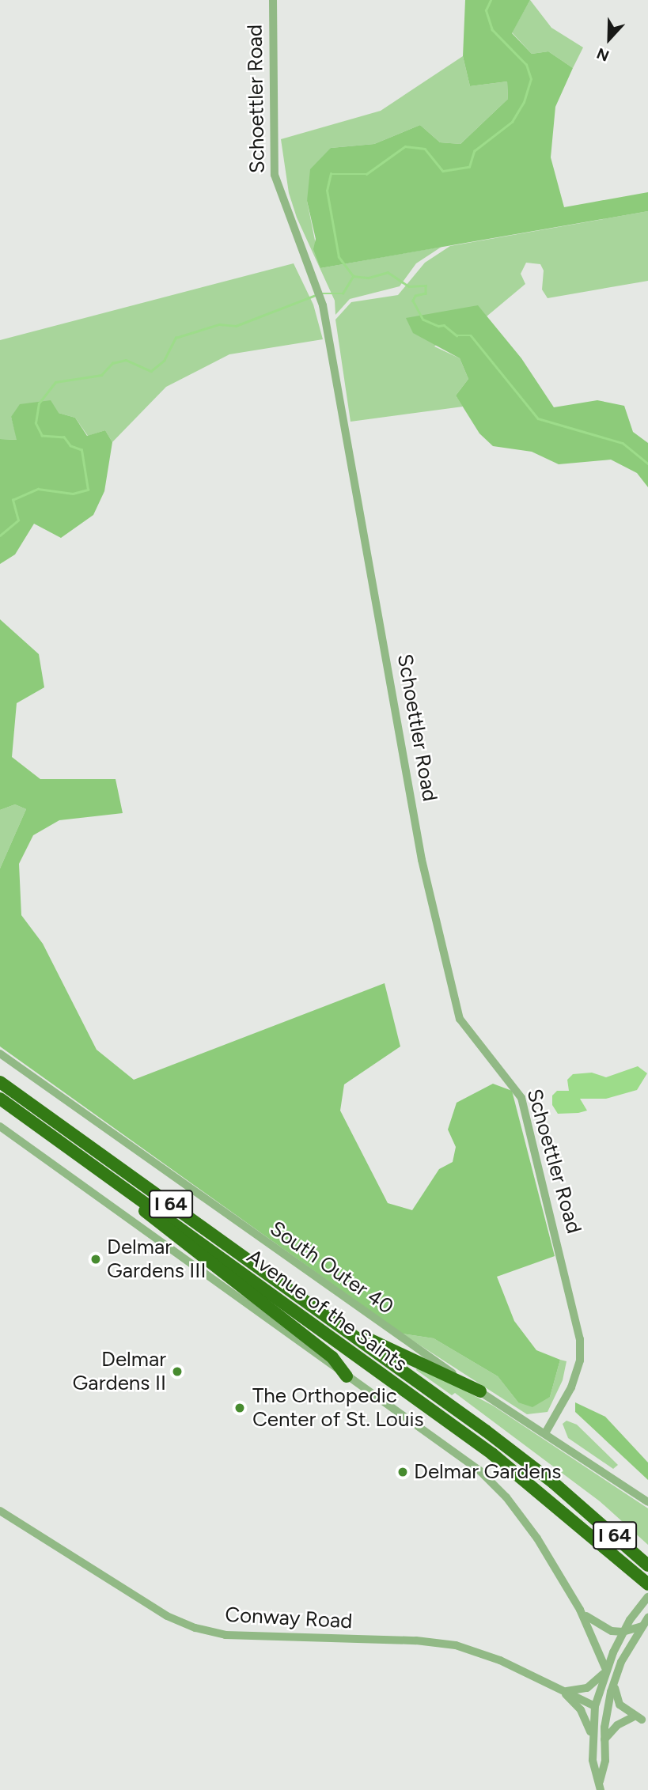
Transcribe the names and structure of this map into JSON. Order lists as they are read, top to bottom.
{
  "streets": {
    "highway": ["I 64", "Avenue of the Saints"],
    "street": ["Schoettler Road", "South Outer 40", "Conway Road"]
  },
  "crossings": [
    ["Schoettler Road", "South Outer 40"]
  ],
  "places": [
    "Delmar Gardens III",
    "Delmar Gardens II",
    "The Orthopedic Center of St. Louis",
    "Delmar Gardens"
  ],
  "north": "bottom"
}
